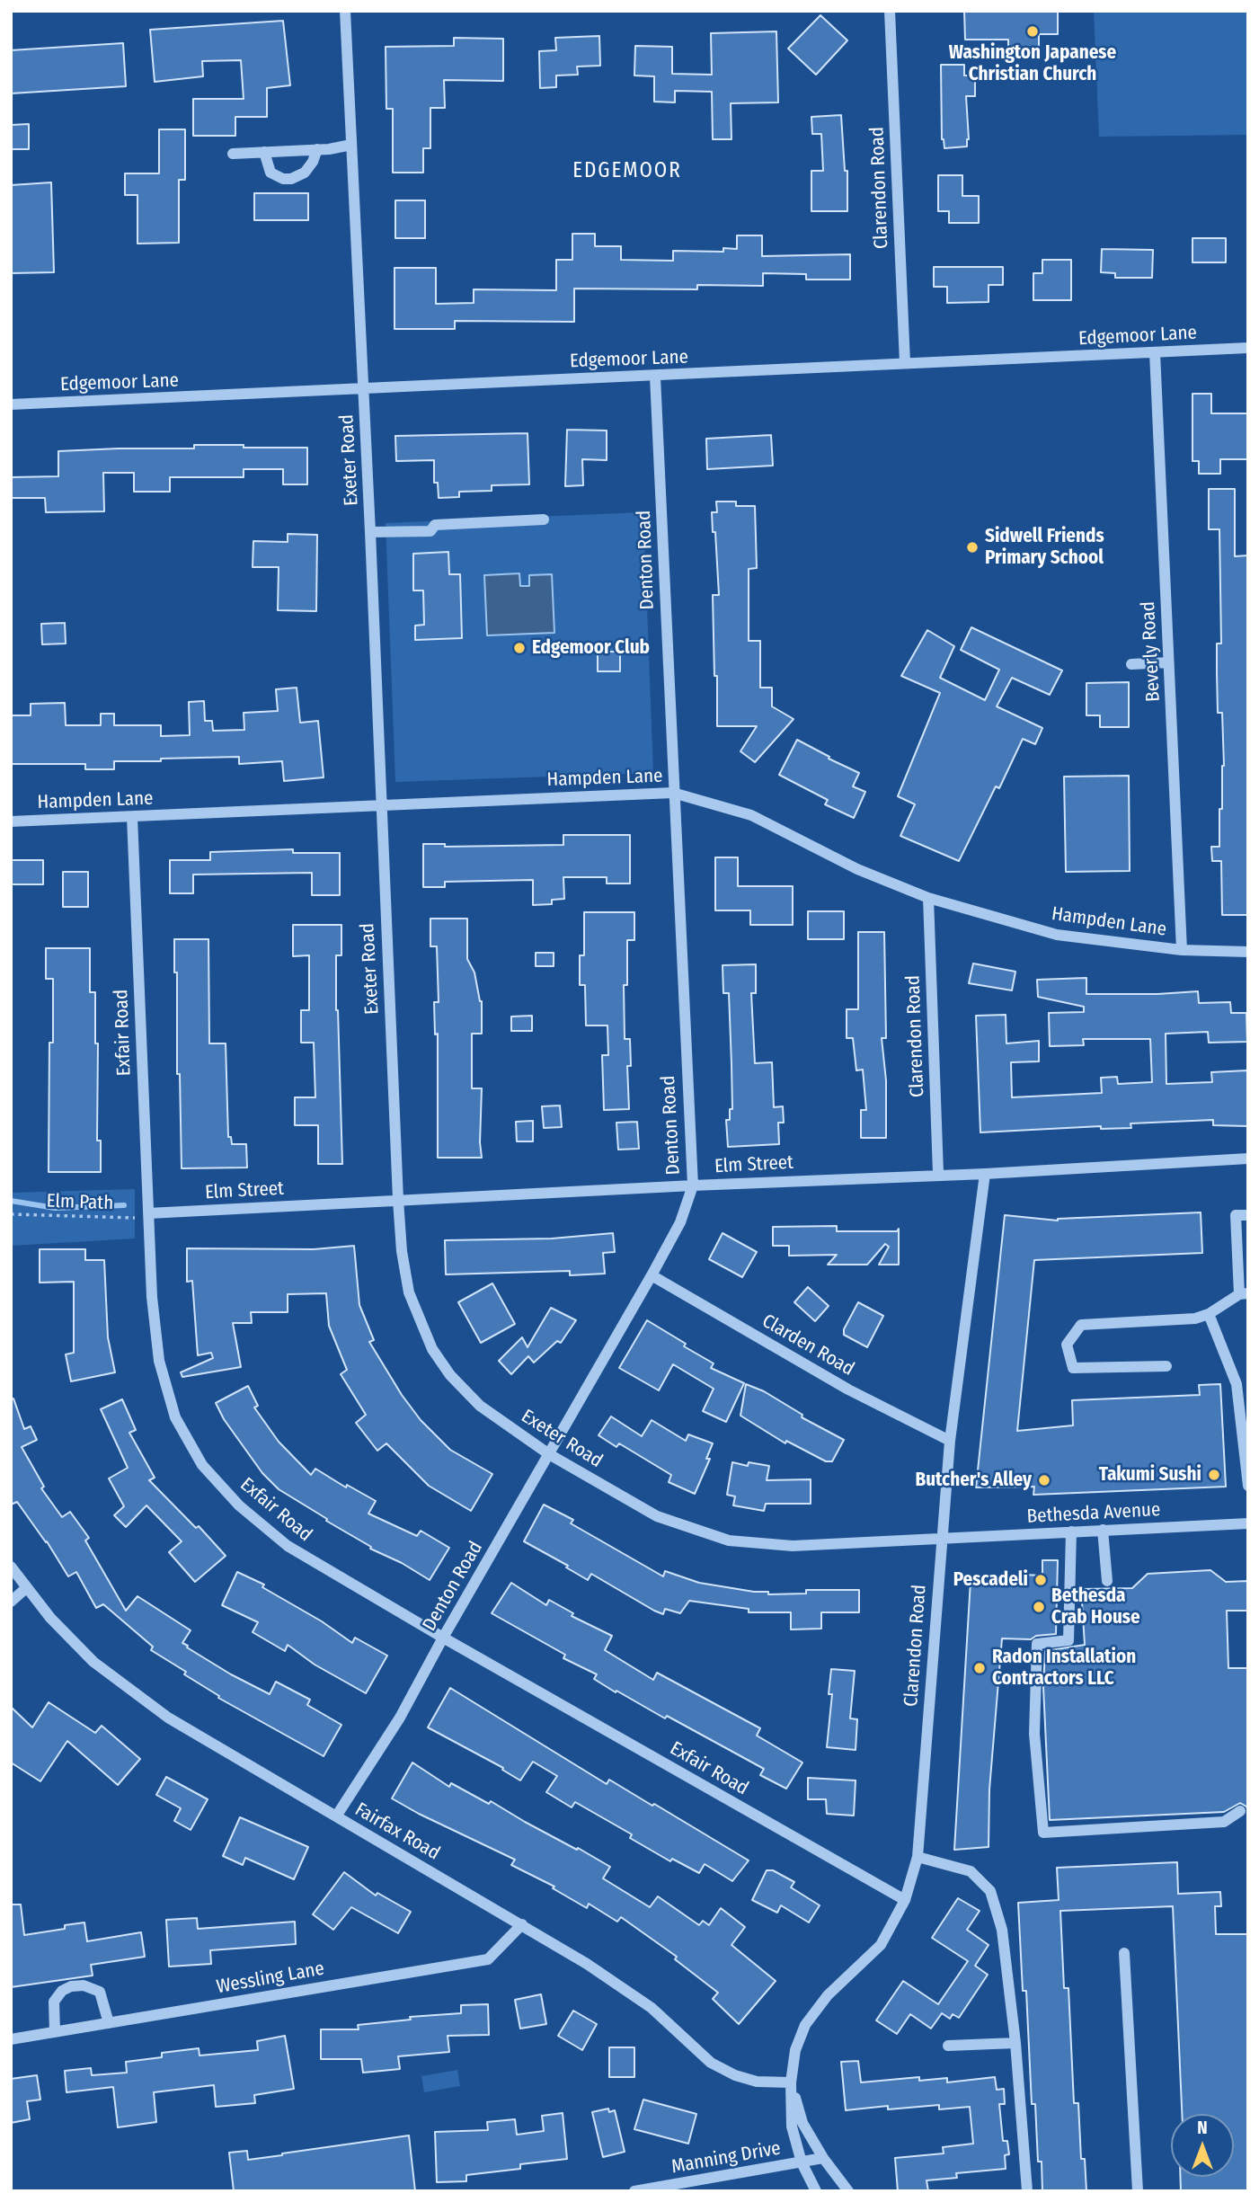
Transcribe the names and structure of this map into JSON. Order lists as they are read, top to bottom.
{
  "streets": {
    "street": [
      "Clarendon Road",
      "Edgemoor Lane",
      "Exeter Road",
      "Denton Road",
      "Beverly Road",
      "Hampden Lane",
      "Exfair Road",
      "Elm Street",
      "Clarden Road",
      "Bethesda Avenue",
      "Fairfax Road",
      "Wessling Lane",
      "Manning Drive"
    ],
    "path": ["Elm Path"]
  },
  "crossings": [
    ["Clarendon Road", "Edgemoor Lane"],
    ["Clarendon Road", "Exeter Road"],
    ["Clarendon Road", "Hampden Lane"],
    ["Clarendon Road", "Exfair Road"],
    ["Clarendon Road", "Elm Street"],
    ["Clarendon Road", "Clarden Road"],
    ["Clarendon Road", "Bethesda Avenue"],
    ["Clarendon Road", "Fairfax Road"],
    ["Edgemoor Lane", "Exeter Road"],
    ["Edgemoor Lane", "Denton Road"],
    ["Edgemoor Lane", "Beverly Road"],
    ["Exeter Road", "Denton Road"],
    ["Exeter Road", "Hampden Lane"],
    ["Exeter Road", "Elm Street"],
    ["Exeter Road", "Bethesda Avenue"],
    ["Denton Road", "Hampden Lane"],
    ["Denton Road", "Exfair Road"],
    ["Denton Road", "Elm Street"],
    ["Denton Road", "Clarden Road"],
    ["Denton Road", "Fairfax Road"],
    ["Beverly Road", "Hampden Lane"],
    ["Hampden Lane", "Exfair Road"],
    ["Exfair Road", "Elm Street"],
    ["Exfair Road", "Elm Path"],
    ["Elm Street", "Elm Path"],
    ["Fairfax Road", "Wessling Lane"]
  ],
  "districts": ["EDGEMOOR"],
  "places": [
    "Washington Japanese Christian Church",
    "Sidwell Friends Primary School",
    "Edgemoor Club",
    "Takumi Sushi",
    "Butcher's Alley",
    "Pescadeli",
    "Bethesda Crab House",
    "Radon Installation Contractors LLC"
  ],
  "north": "top"
}
